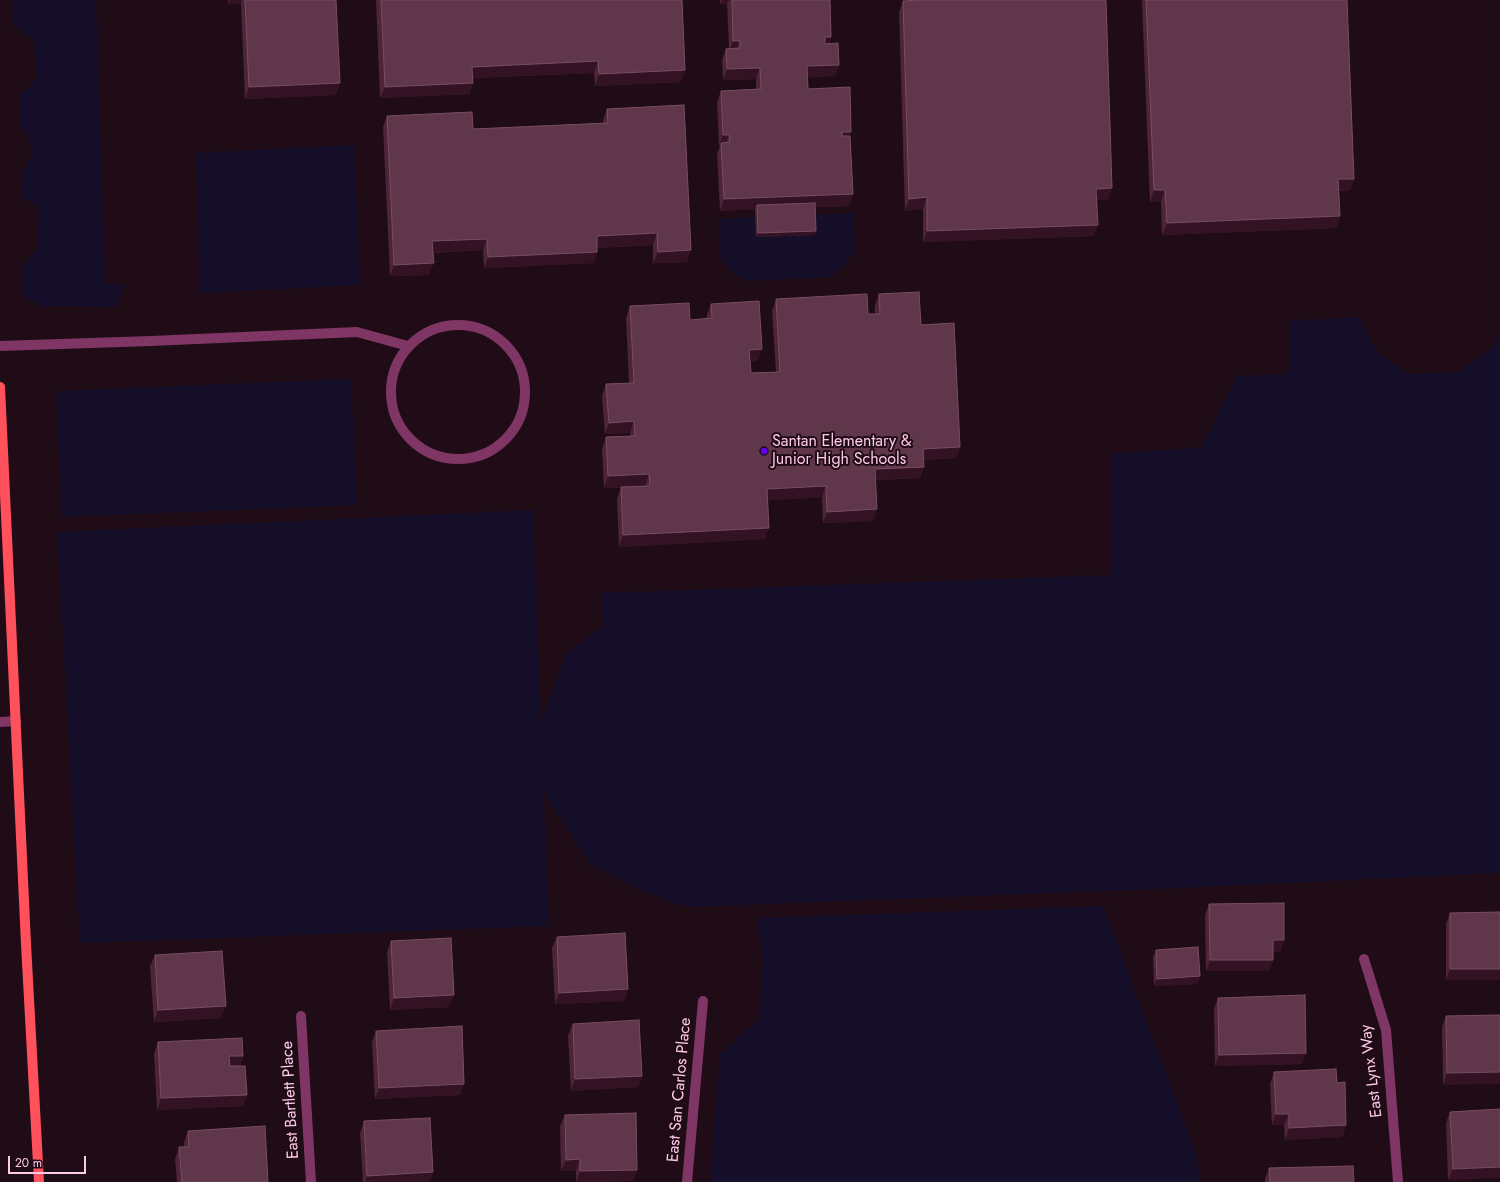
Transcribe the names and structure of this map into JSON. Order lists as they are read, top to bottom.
{
  "streets": {
    "street": ["East Lynx Way", "East San Carlos Place", "East Bartlett Place"]
  },
  "places": ["Santan Elementary & Junior High Schools"],
  "scale_bar": "20 m"
}
